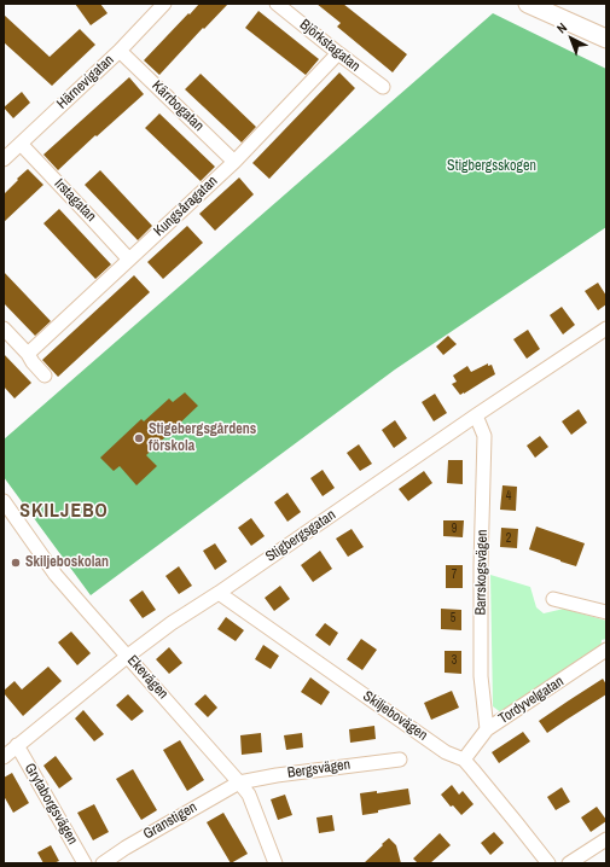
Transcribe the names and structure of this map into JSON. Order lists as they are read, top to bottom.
{
  "streets": {
    "street": [
      "Björkstagatan",
      "Härnevigatan",
      "Kärrbogatan",
      "Irstagatan",
      "Kungsåragatan",
      "Stigbergsgatan",
      "Barrskogsvägen",
      "Ekevägen",
      "Tordyvelgatan",
      "Skiljebovägen",
      "Bergsvägen",
      "Grytaborgsvägen",
      "Granstigen"
    ]
  },
  "crossings": [
    ["Björkstagatan", "Kungsåragatan"],
    ["Härnevigatan", "Kärrbogatan"],
    ["Härnevigatan", "Irstagatan"],
    ["Kärrbogatan", "Kungsåragatan"],
    ["Irstagatan", "Kungsåragatan"],
    ["Stigbergsgatan", "Barrskogsvägen"],
    ["Stigbergsgatan", "Ekevägen"],
    ["Stigbergsgatan", "Skiljebovägen"],
    ["Stigbergsgatan", "Grytaborgsvägen"],
    ["Barrskogsvägen", "Tordyvelgatan"],
    ["Ekevägen", "Bergsvägen"],
    ["Ekevägen", "Granstigen"],
    ["Tordyvelgatan", "Skiljebovägen"],
    ["Bergsvägen", "Granstigen"]
  ],
  "districts": ["SKILJEBO"],
  "parks": ["Stigbergsskogen"],
  "places": ["Stigebergsgårdens förskola", "Skiljeboskolan"],
  "house_numbers": [
    "4",
    "9",
    "2",
    "7",
    "5",
    "3"
  ],
  "north": "top left"
}
